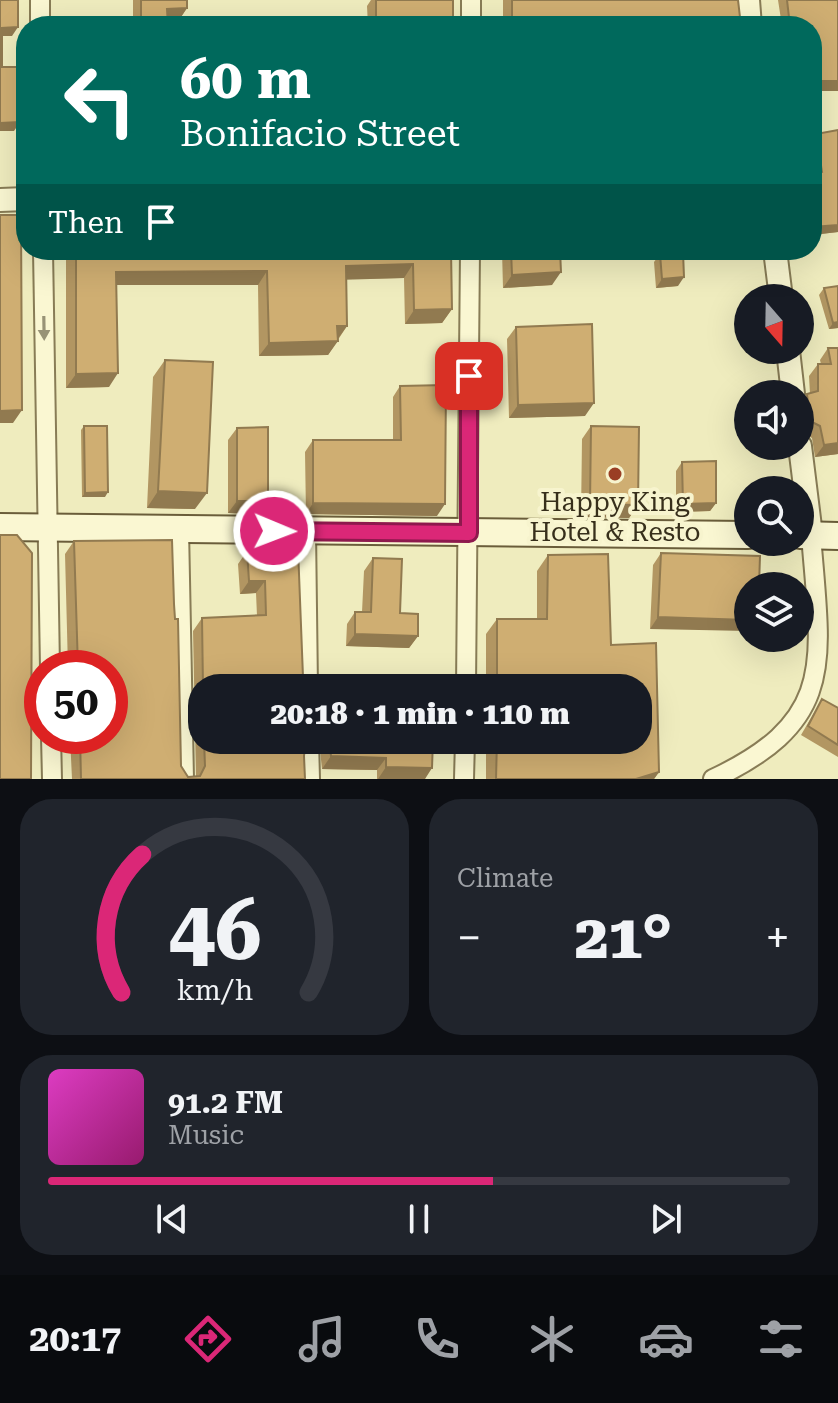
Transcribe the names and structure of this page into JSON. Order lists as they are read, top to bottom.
{
  "places": ["Happy King Hotel & Resto"],
  "north": "bottom",
  "page": {
    "turn": ["60 m", "Bonifacio Street"],
    "then": "Then",
    "limit": "50",
    "trip": "20:18 · 1 min · 110 m",
    "tile": "Climate",
    "heat": ["−", "21°", "+"],
    "song": ["91.2 FM", "Music"],
    "tabs": "20:17",
    "gauge": ["46", "km/h"]
  }
}
